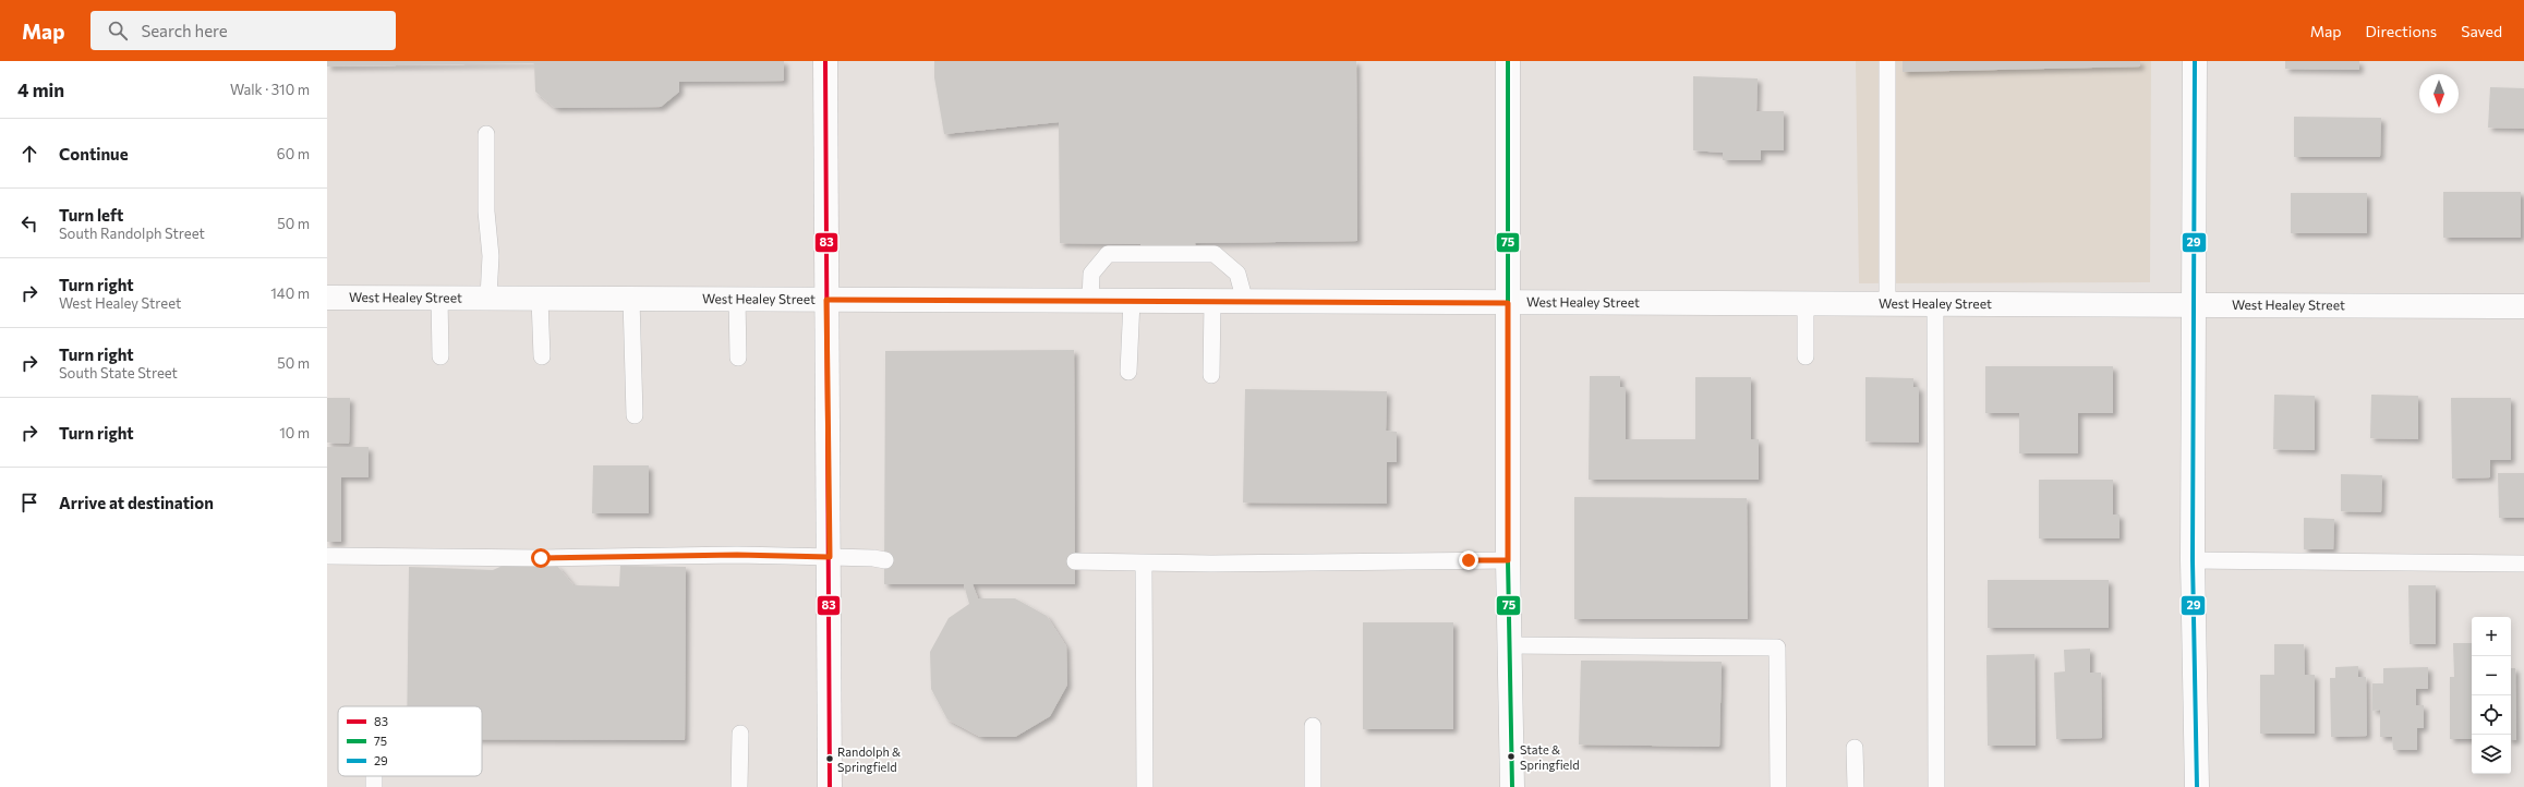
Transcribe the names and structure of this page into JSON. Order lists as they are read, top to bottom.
{
  "streets": {
    "street": ["West Healey Street"]
  },
  "places": ["State & Springfield", "Randolph & Springfield"],
  "lines": ["transit line 83", "transit line 75", "transit line 29"],
  "legend": ["83", "75", "29"],
  "north": "bottom",
  "page": {
    "header": "Map",
    "search": "Search here",
    "nav": ["Map", "Directions", "Saved"],
    "heading": ["4 min", "Walk · 310 m"],
    "list": [
      ["Continue", "60 m"],
      ["Turn left", "South Randolph Street", "50 m"],
      ["Turn right", "West Healey Street", "140 m"],
      ["Turn right", "South State Street", "50 m"],
      ["Turn right", "10 m"],
      "Arrive at destination"
    ],
    "map_buttons": ["+", "−"]
  }
}
